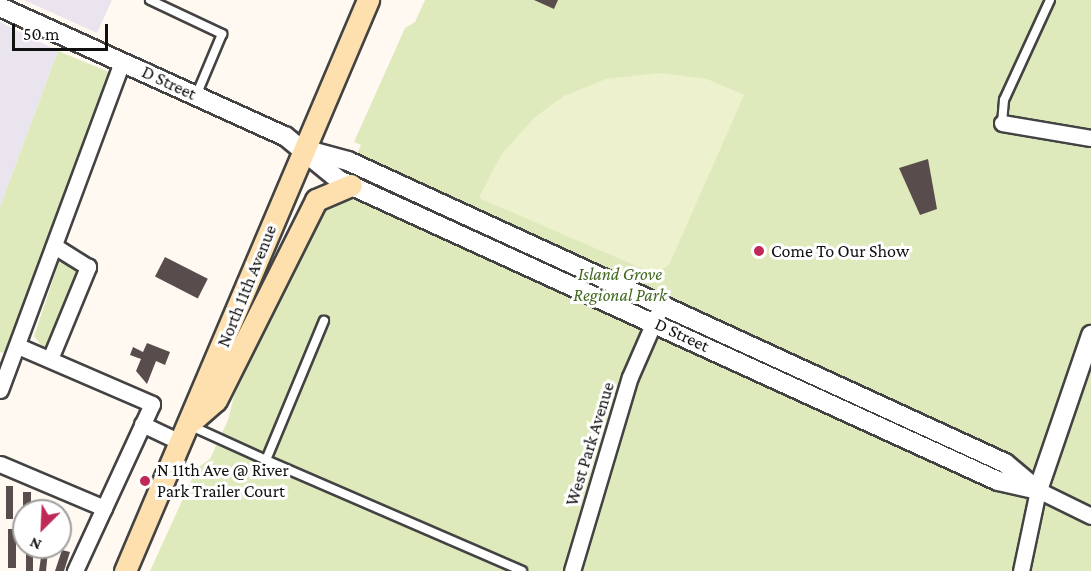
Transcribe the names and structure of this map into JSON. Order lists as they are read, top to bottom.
{
  "streets": {
    "main road": ["North 11th Avenue"],
    "street": ["D Street", "West Park Avenue"]
  },
  "crossings": [
    ["D Street", "North 11th Avenue"],
    ["D Street", "West Park Avenue"]
  ],
  "parks": ["Island Grove Regional Park"],
  "places": ["Come To Our Show", "N 11th Ave @ River Park Trailer Court"],
  "scale_bar": "50 m",
  "north": "bottom left"
}
